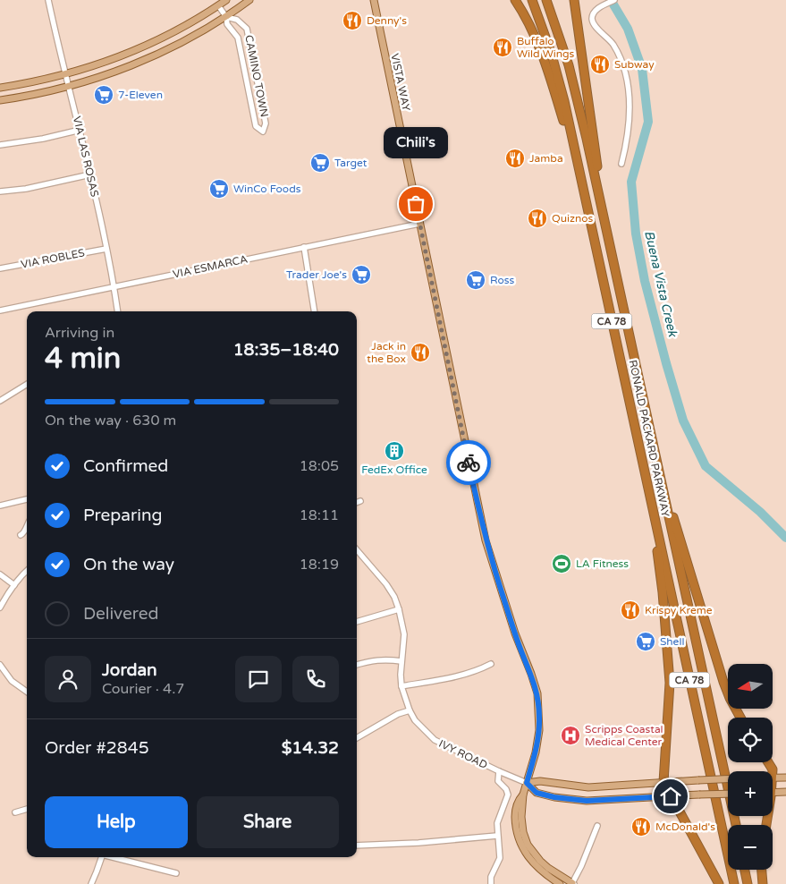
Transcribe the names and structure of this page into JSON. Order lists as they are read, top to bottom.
{
  "streets": {
    "highway": ["CA 78", "RONALD PACKARD PARKWAY"],
    "main road": ["VISTA WAY"],
    "street": [
      "CAMINO TOWN",
      "VIA LAS ROSAS",
      "VIA ROBLES",
      "VIA ESMARCA",
      "IVY ROAD"
    ]
  },
  "crossings": [
    ["VISTA WAY", "VIA ESMARCA"],
    ["VISTA WAY", "IVY ROAD"],
    ["VIA LAS ROSAS", "VIA ROBLES"],
    ["VIA LAS ROSAS", "VIA ESMARCA"]
  ],
  "water": ["Buena Vista Creek"],
  "places": {
    "restaurant": [
      "Denny's",
      "Buffalo Wild Wings",
      "Subway",
      "Jamba",
      "Quiznos",
      "Jack in the Box",
      "Krispy Kreme",
      "McDonald's"
    ],
    "supermarket": [
      "7-Eleven",
      "Target",
      "WinCo Foods",
      "Trader Joe's",
      "Ross",
      "Shell"
    ],
    "other": ["Chili's"],
    "building": ["FedEx Office"],
    "sports": ["LA Fitness"],
    "hospital": ["Scripps Coastal Medical Center"]
  },
  "north": "left",
  "page": {
    "bubble": "Chili's",
    "heading": ["4 min", "Arriving in", "18:35–18:40"],
    "panel": [
      "Jordan",
      "Courier · 4.7",
      "Order #2845",
      "$14.32"
    ],
    "bar": "On the way · 630 m",
    "list": [
      ["Confirmed", "18:05"],
      ["Preparing", "18:11"],
      ["On the way", "18:19"],
      "Delivered"
    ],
    "map_buttons": ["+", "−"],
    "buttons": ["Help", "Share"]
  }
}
